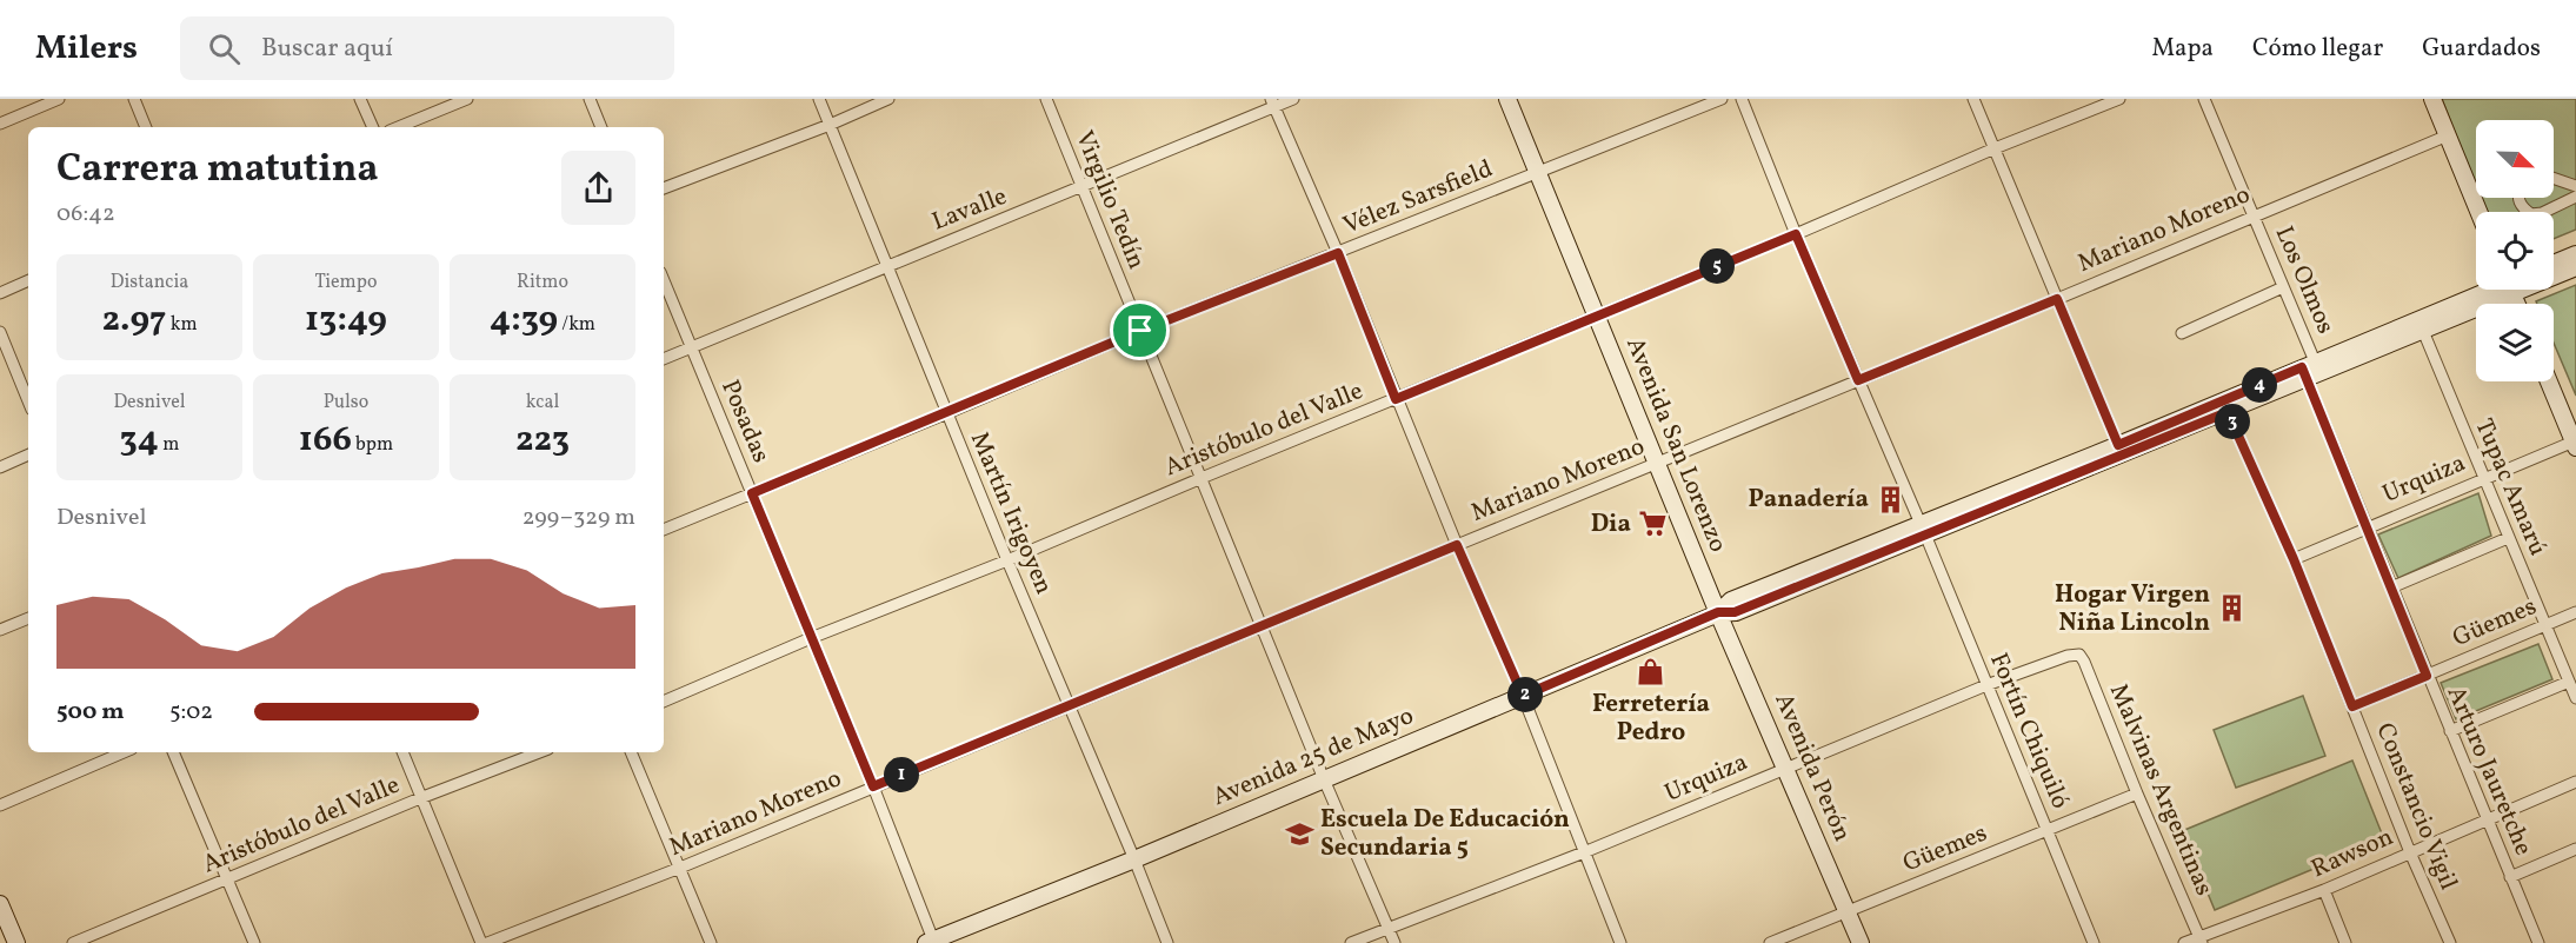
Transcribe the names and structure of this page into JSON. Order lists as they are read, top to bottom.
{
  "streets": {
    "main road": ["Avenida San Lorenzo", "Avenida 25 de Mayo", "Avenida Perón"],
    "street": [
      "Vélez Sarsfield",
      "Virgilio Tedín",
      "Lavalle",
      "Mariano Moreno",
      "Los Olmos",
      "Posadas",
      "Aristóbulo del Valle",
      "Urquiza",
      "Tupac Amarú",
      "Martín Irigoyen",
      "Güemes",
      "Fortín Chiquiló",
      "Arturo Jauretche",
      "Malvinas Argentinas",
      "Constancio Vigil",
      "Rawson"
    ]
  },
  "crossings": [
    ["Vélez Sarsfield", "Virgilio Tedín"],
    ["Vélez Sarsfield", "Posadas"],
    ["Vélez Sarsfield", "Avenida San Lorenzo"],
    ["Vélez Sarsfield", "Martín Irigoyen"],
    ["Virgilio Tedín", "Lavalle"],
    ["Virgilio Tedín", "Mariano Moreno"],
    ["Virgilio Tedín", "Aristóbulo del Valle"],
    ["Virgilio Tedín", "Urquiza"],
    ["Virgilio Tedín", "Avenida 25 de Mayo"],
    ["Lavalle", "Posadas"],
    ["Lavalle", "Martín Irigoyen"],
    ["Mariano Moreno", "Los Olmos"],
    ["Mariano Moreno", "Posadas"],
    ["Mariano Moreno", "Avenida San Lorenzo"],
    ["Mariano Moreno", "Martín Irigoyen"],
    ["Mariano Moreno", "Fortín Chiquiló"],
    ["Los Olmos", "Avenida 25 de Mayo"],
    ["Los Olmos", "Arturo Jauretche"],
    ["Posadas", "Aristóbulo del Valle"],
    ["Posadas", "Avenida 25 de Mayo"],
    ["Aristóbulo del Valle", "Avenida San Lorenzo"],
    ["Aristóbulo del Valle", "Martín Irigoyen"],
    ["Aristóbulo del Valle", "Fortín Chiquiló"],
    ["Avenida San Lorenzo", "Avenida 25 de Mayo"],
    ["Avenida San Lorenzo", "Avenida Perón"],
    ["Urquiza", "Tupac Amarú"],
    ["Urquiza", "Fortín Chiquiló"],
    ["Urquiza", "Avenida Perón"],
    ["Urquiza", "Arturo Jauretche"],
    ["Urquiza", "Malvinas Argentinas"],
    ["Urquiza", "Constancio Vigil"],
    ["Tupac Amarú", "Güemes"],
    ["Tupac Amarú", "Avenida 25 de Mayo"],
    ["Martín Irigoyen", "Avenida 25 de Mayo"],
    ["Güemes", "Fortín Chiquiló"],
    ["Güemes", "Avenida Perón"],
    ["Güemes", "Arturo Jauretche"],
    ["Güemes", "Malvinas Argentinas"],
    ["Güemes", "Constancio Vigil"],
    ["Fortín Chiquiló", "Avenida 25 de Mayo"],
    ["Avenida 25 de Mayo", "Avenida Perón"],
    ["Avenida 25 de Mayo", "Arturo Jauretche"],
    ["Avenida 25 de Mayo", "Constancio Vigil"],
    ["Arturo Jauretche", "Rawson"],
    ["Malvinas Argentinas", "Rawson"],
    ["Constancio Vigil", "Rawson"]
  ],
  "places": {
    "building": ["Panadería", "Hogar Virgen Niña Lincoln"],
    "supermarket": ["Dia"],
    "shop": ["Ferretería Pedro"],
    "school or university": ["Escuela De Educación Secundaria 5"]
  },
  "north": "bottom right",
  "page": {
    "header": "Milers",
    "search": "Buscar aquí",
    "nav": ["Mapa", "Cómo llegar", "Guardados"],
    "heading": ["Carrera matutina", "06:42"],
    "stats": [
      ["Distancia", "2.97 km"],
      ["Tiempo", "13:49"],
      ["Ritmo", "4:39 /km"],
      ["Desnivel", "34 m"],
      ["Pulso", "166 bpm"],
      ["kcal", "223"]
    ],
    "pins": [
      "5",
      "4",
      "3",
      "2",
      "1"
    ],
    "chart": ["Desnivel", "299–329 m"],
    "list": [
      {
        "name": "500 m",
        "note": "5:02"
      }
    ]
  }
}
